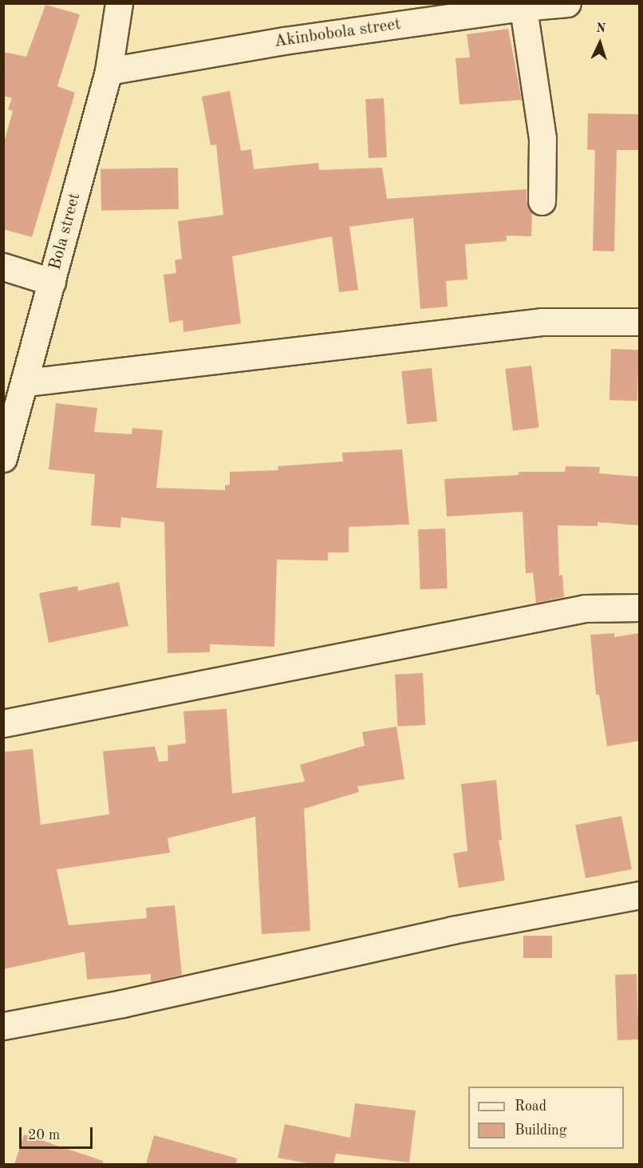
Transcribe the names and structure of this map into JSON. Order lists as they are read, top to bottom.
{
  "streets": {
    "street": ["Akinbobola street", "Bola street"]
  },
  "crossings": [
    ["Akinbobola street", "Bola street"]
  ],
  "legend": ["Road", "Building"],
  "scale_bar": "20 m",
  "north": "top"
}
